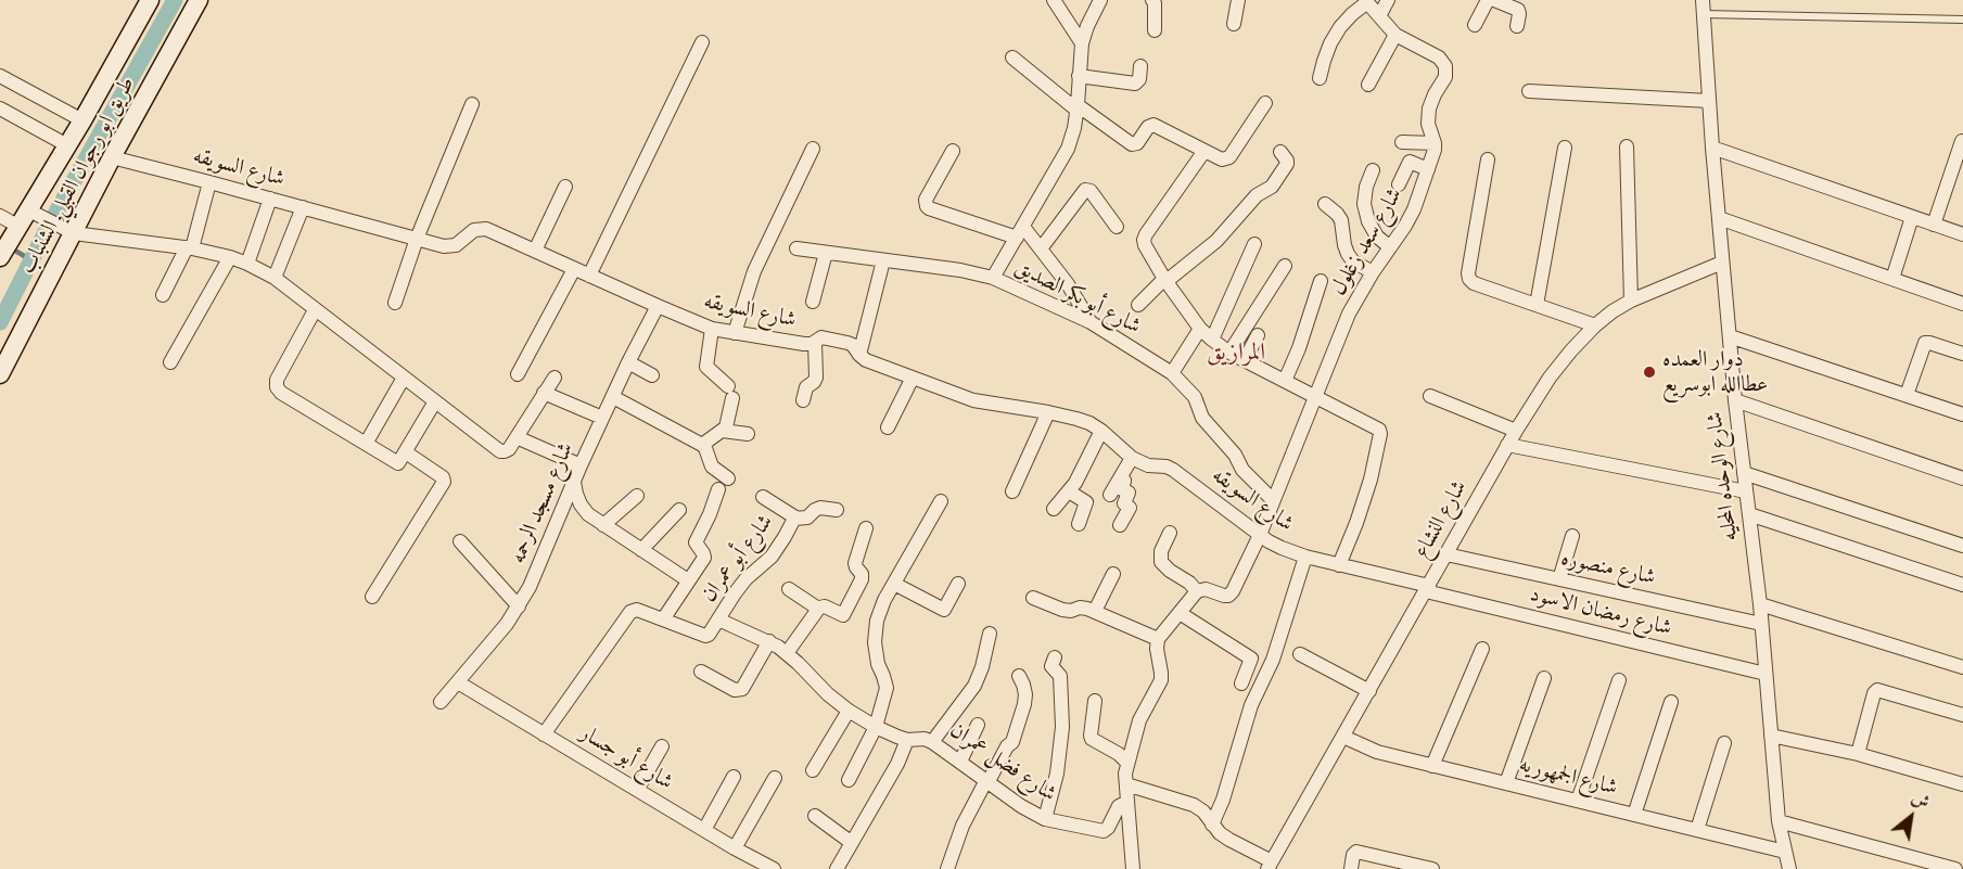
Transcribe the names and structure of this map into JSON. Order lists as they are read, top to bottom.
{
  "streets": {
    "street": [
      "شارع السويقه",
      "طريق ابو رجوان القبلي, الشنباب",
      "شارع سعد زغلول",
      "شارع أبو بكر الصديق",
      "شارع الوحده المحليه",
      "شارع مسجد الرحمه",
      "شارع النشاع",
      "شارع أبو عمران",
      "شارع منصوره",
      "شارع رمضان الاسود",
      "شارع أبو جسار",
      "شارع فضل عمران",
      "شارع الجمهوريه"
    ]
  },
  "crossings": [
    ["شارع السويقه", "طريق ابو رجوان القبلي, الشنباب"],
    ["شارع السويقه", "شارع سعد زغلول"],
    ["شارع السويقه", "شارع مسجد الرحمه"],
    ["شارع السويقه", "شارع النشاع"],
    ["شارع السويقه", "شارع رمضان الاسود"],
    ["شارع سعد زغلول", "شارع أبو بكر الصديق"],
    ["شارع الوحده المحليه", "شارع النشاع"],
    ["شارع الوحده المحليه", "شارع منصوره"],
    ["شارع الوحده المحليه", "شارع رمضان الاسود"],
    ["شارع الوحده المحليه", "شارع الجمهوريه"],
    ["شارع مسجد الرحمه", "شارع أبو جسار"],
    ["شارع النشاع", "شارع منصوره"],
    ["شارع النشاع", "شارع رمضان الاسود"],
    ["شارع النشاع", "شارع الجمهوريه"],
    ["شارع أبو عمران", "شارع أبو جسار"],
    ["شارع أبو عمران", "شارع فضل عمران"]
  ],
  "districts": ["المرازيق"],
  "places": ["دوار العمده عطاالله ابوسريع"],
  "north": "top right"
}
